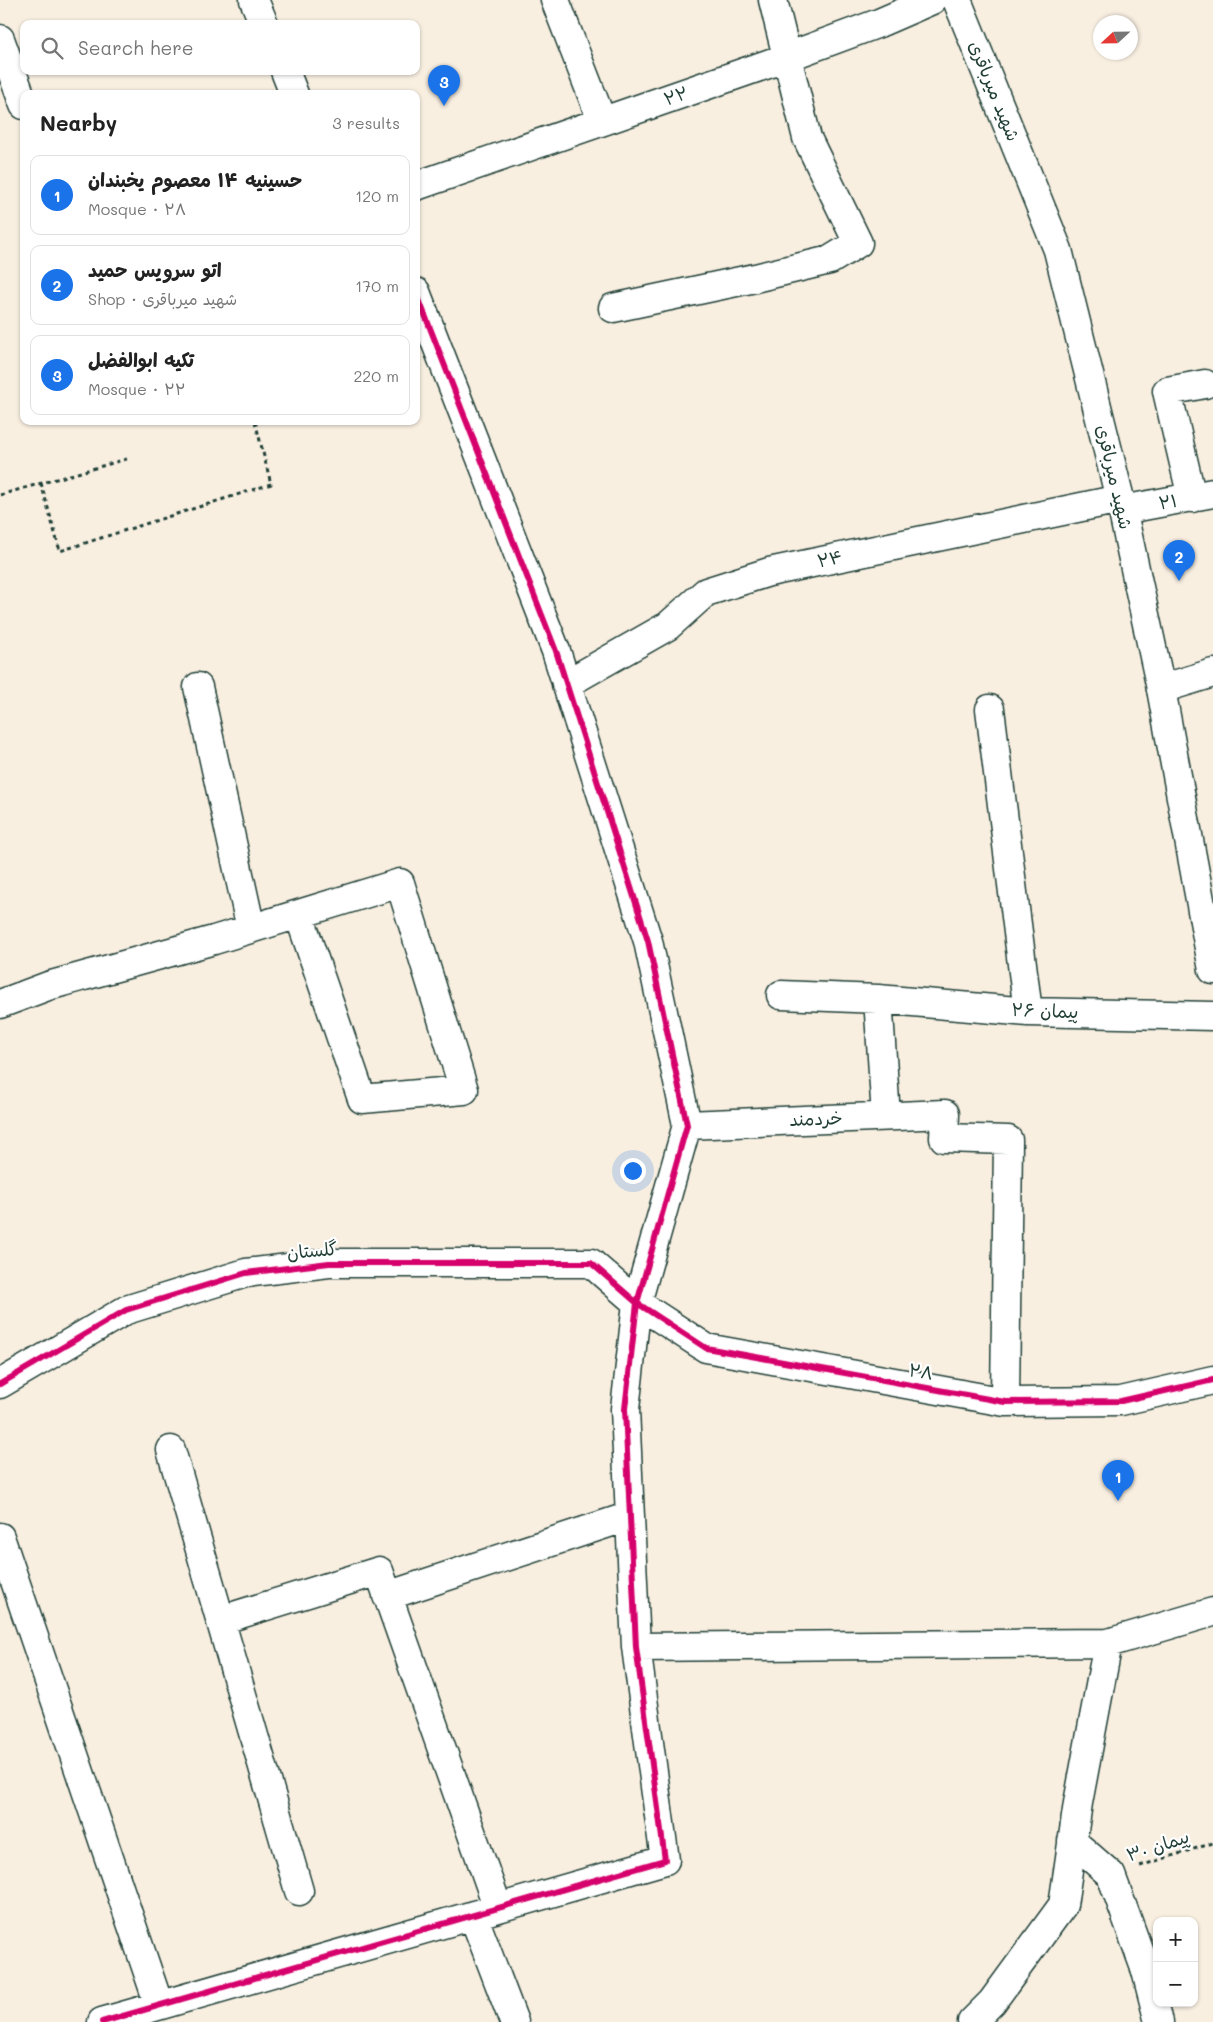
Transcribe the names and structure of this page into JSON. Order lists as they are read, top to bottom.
{
  "streets": {
    "street": [
      "شهید میرباقری",
      "۲۲",
      "۲۱",
      "۲۴",
      "پیمان ۲۶",
      "خردمند",
      "گلستان",
      "۲۸"
    ],
    "path": ["پیمان ۳۰"]
  },
  "crossings": [
    ["شهید میرباقری", "۲۱"],
    ["شهید میرباقری", "۲۴"],
    ["۲۱", "۲۴"],
    ["خردمند", "۲۸"],
    ["گلستان", "۲۸"]
  ],
  "north": "left",
  "page": {
    "search": "Search here",
    "pins": ["3", "2", "1"],
    "heading": ["Nearby", "3 results"],
    "list": [
      {
        "mark": "1",
        "name": "حسینیه ۱۴ معصوم یخبندان",
        "note": "Mosque · ۲۸",
        "value": "120 m"
      },
      {
        "mark": "2",
        "name": "اتو سرویس حمید",
        "note": "Shop · شهید میرباقری",
        "value": "170 m"
      },
      {
        "mark": "3",
        "name": "تکیه ابوالفضل",
        "note": "Mosque · ۲۲",
        "value": "220 m"
      }
    ],
    "map_buttons": ["+", "−"]
  }
}
